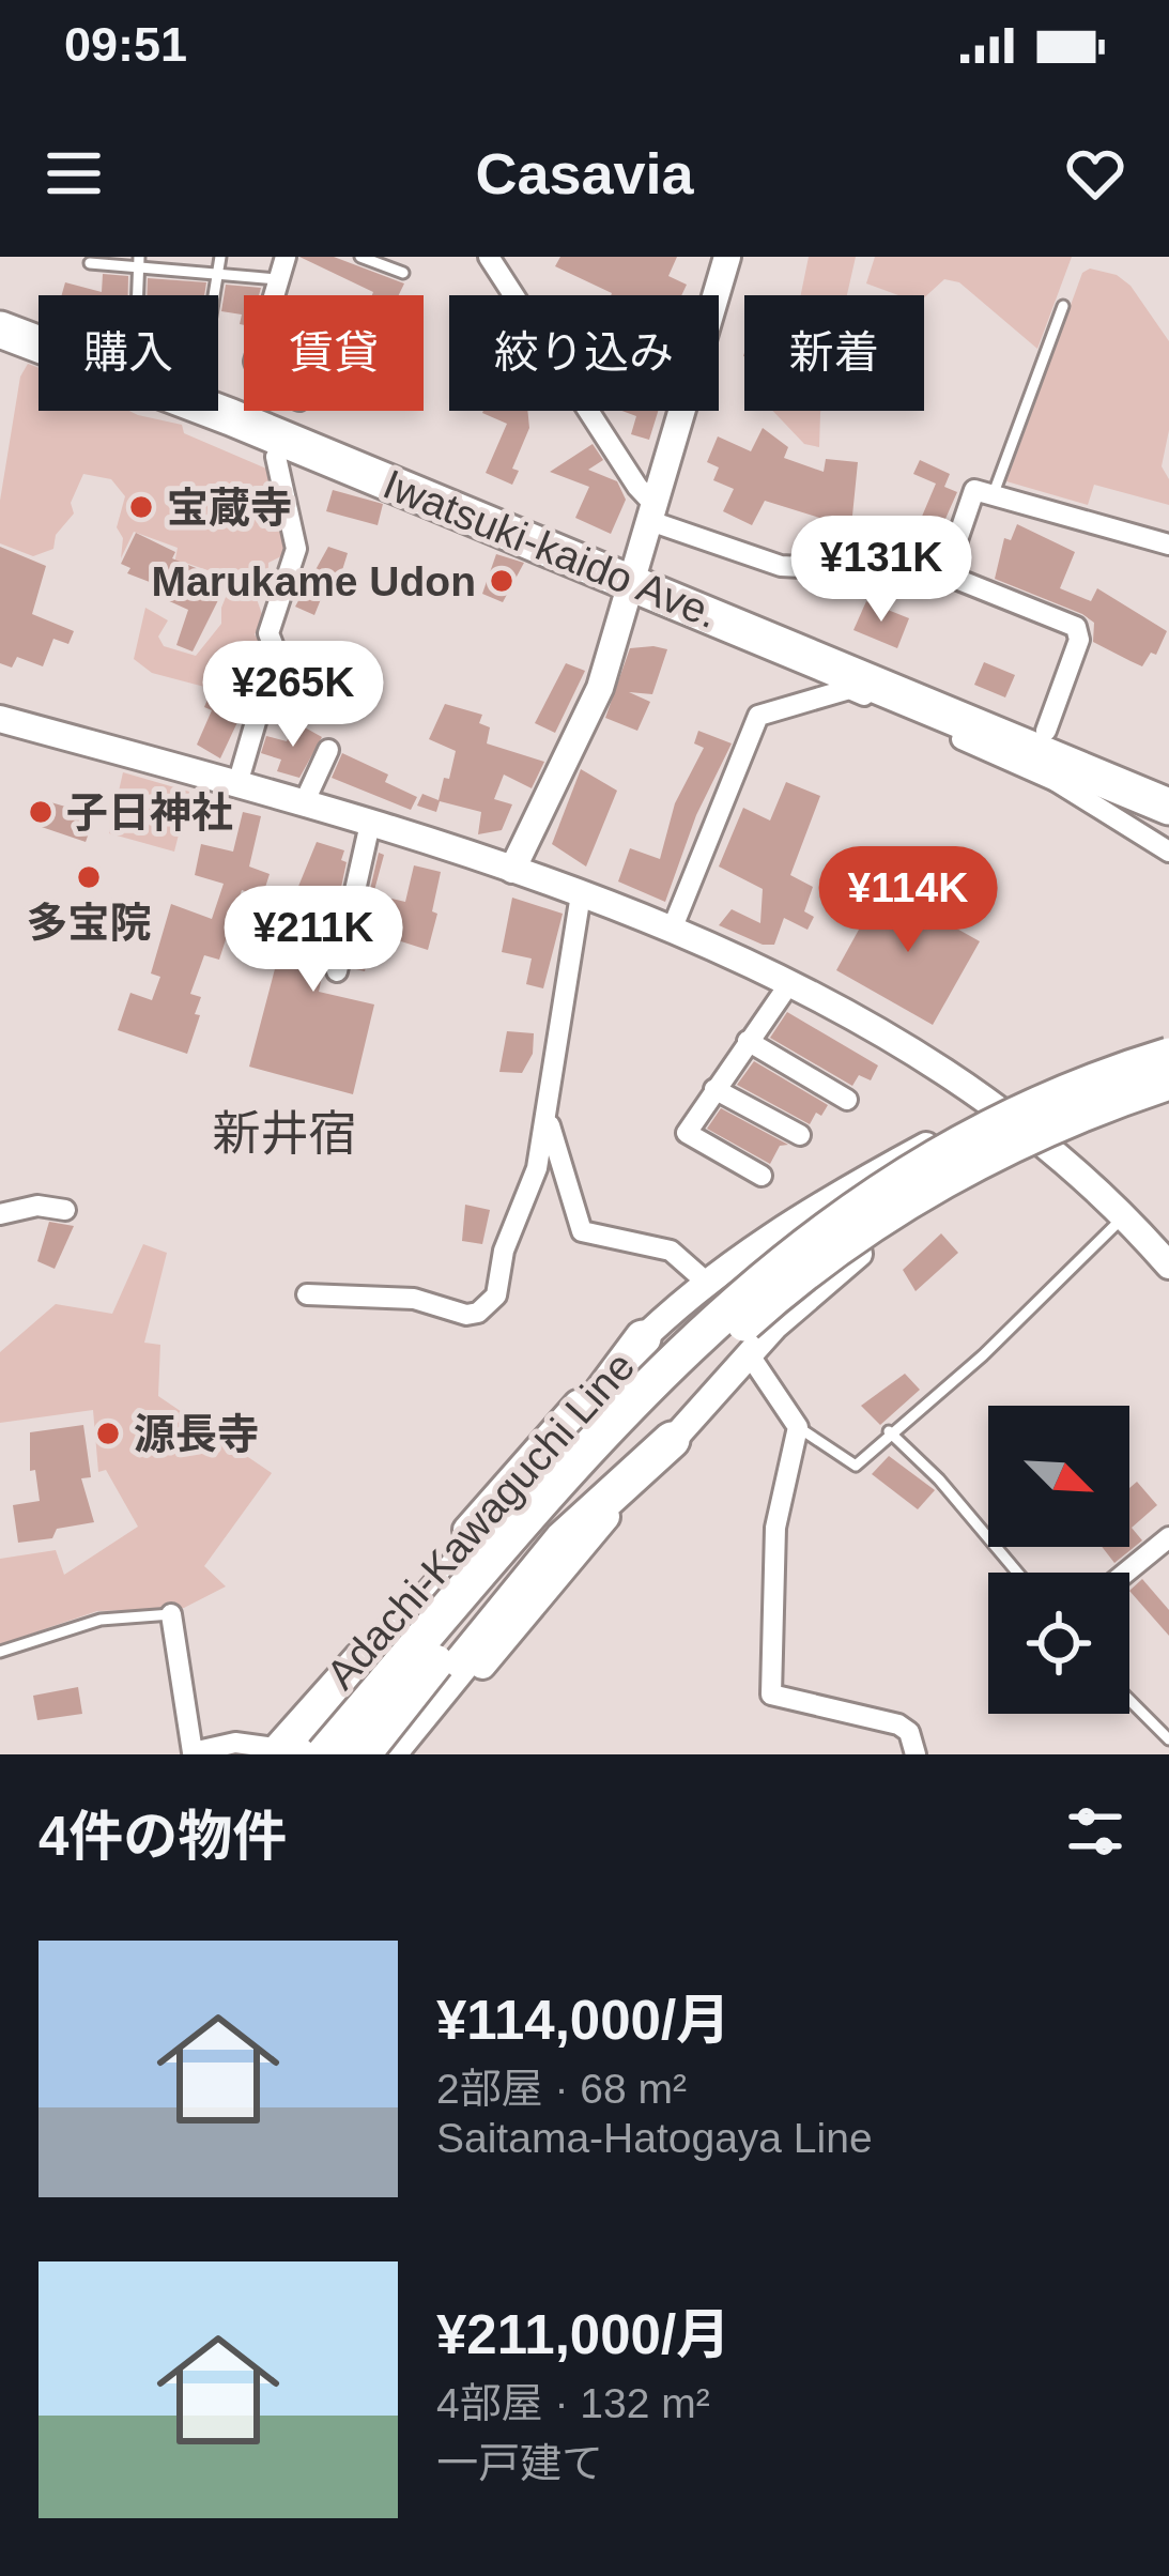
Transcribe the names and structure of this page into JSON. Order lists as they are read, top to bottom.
{
  "streets": {
    "highway": ["Iwatsuki-kaido Ave."],
    "main road": ["Adachi-Kawaguchi Line"]
  },
  "districts": ["新井宿"],
  "places": [
    "宝蔵寺",
    "Marukame Udon",
    "子日神社",
    "多宝院",
    "源長寺"
  ],
  "north": "bottom right",
  "page": {
    "status": "09:51",
    "header": "Casavia",
    "chip": [
      "購入",
      "賃貸",
      "絞り込み",
      "新着"
    ],
    "price": [
      "¥131K",
      "¥265K",
      "¥114K",
      "¥211K"
    ],
    "heading": "4件の物件",
    "list": [
      {
        "name": "¥114,000/月",
        "note": "2部屋 · 68 m² · Saitama-Hatogaya Line"
      },
      {
        "name": "¥211,000/月",
        "note": "4部屋 · 132 m² · 一戸建て"
      }
    ]
  }
}
